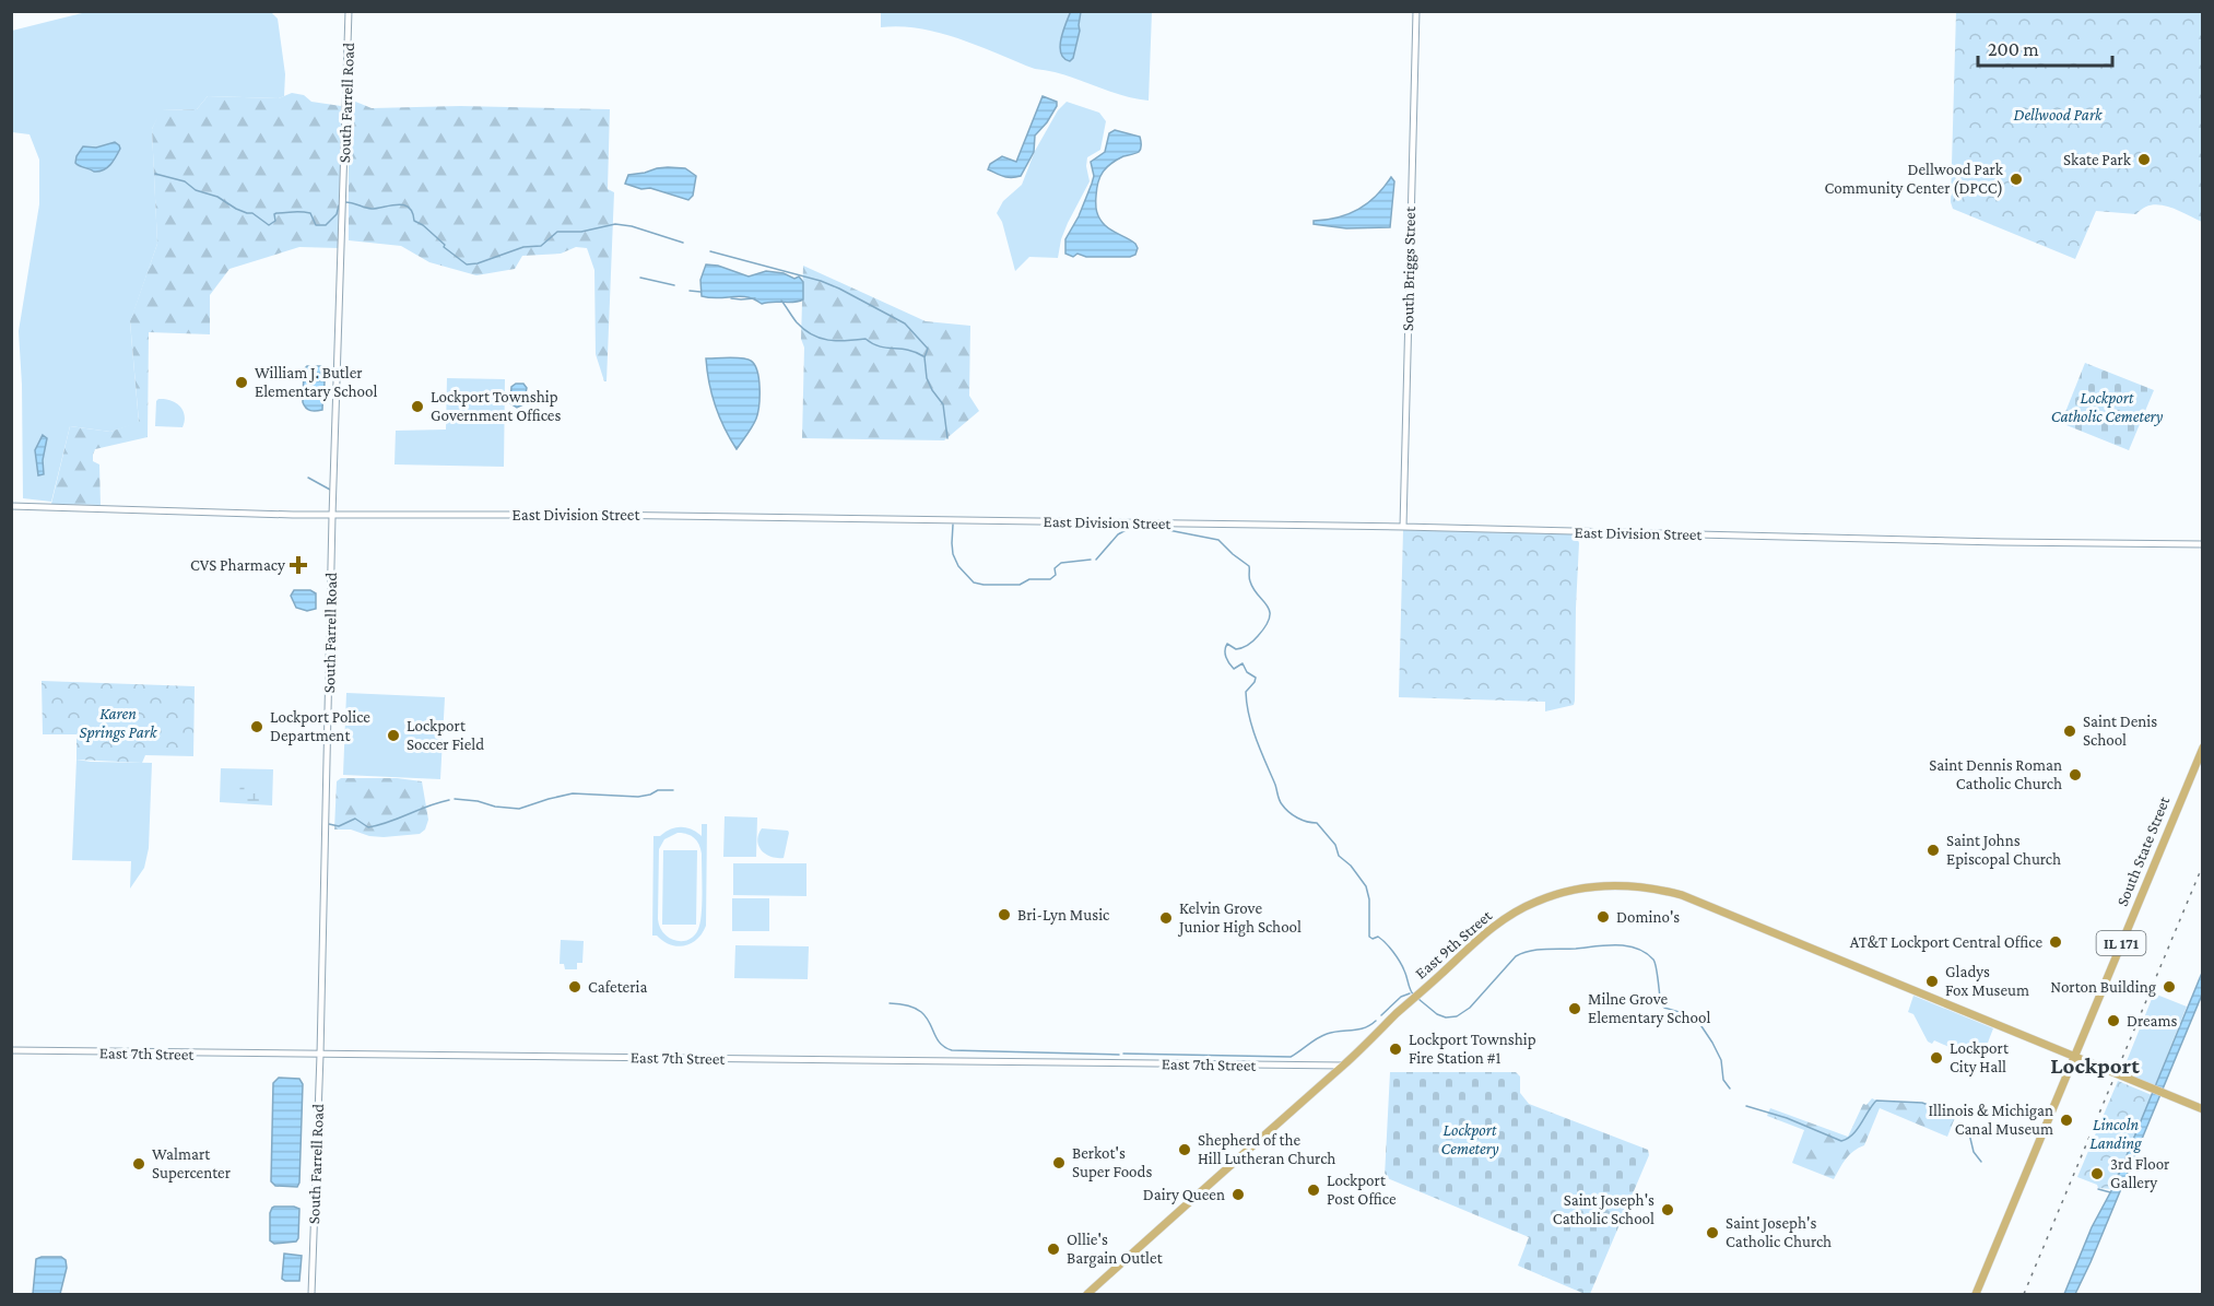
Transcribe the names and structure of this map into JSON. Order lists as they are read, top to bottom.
{
  "streets": {
    "main road": ["South State Street", "IL 171", "East 9th Street"],
    "street": [
      "South Farrell Road",
      "South Briggs Street",
      "East Division Street",
      "East 7th Street"
    ]
  },
  "crossings": [
    ["South Farrell Road", "East Division Street"],
    ["South Farrell Road", "East 7th Street"],
    ["South Briggs Street", "East Division Street"],
    ["South State Street", "East 9th Street"],
    ["East 9th Street", "East 7th Street"]
  ],
  "districts": ["Lockport"],
  "parks": [
    "Dellwood Park",
    "Lockport Catholic Cemetery",
    "Karen Springs Park",
    "Lincoln Landing",
    "Lockport Cemetery"
  ],
  "places": {
    "other": [
      "Skate Park",
      "Dellwood Park Community Center (DPCC)",
      "William J. Butler Elementary School",
      "Lockport Township Government Offices",
      "Lockport Police Department",
      "Saint Denis School",
      "Lockport Soccer Field",
      "Saint Dennis Roman Catholic Church",
      "Saint Johns Episcopal Church",
      "Bri-Lyn Music",
      "Domino's",
      "Kelvin Grove Junior High School",
      "AT&T Lockport Central Office",
      "Gladys Fox Museum",
      "Cafeteria",
      "Norton Building",
      "Milne Grove Elementary School",
      "Dreams",
      "Lockport Township Fire Station #1",
      "Lockport City Hall",
      "Illinois & Michigan Canal Museum",
      "Shepherd of the Hill Lutheran Church",
      "Berkot's Super Foods",
      "Walmart Supercenter",
      "3rd Floor Gallery",
      "Lockport Post Office",
      "Dairy Queen",
      "Saint Joseph's Catholic School",
      "Saint Joseph's Catholic Church",
      "Ollie's Bargain Outlet"
    ],
    "health": ["CVS Pharmacy"]
  },
  "scale_bar": "200 m"
}
